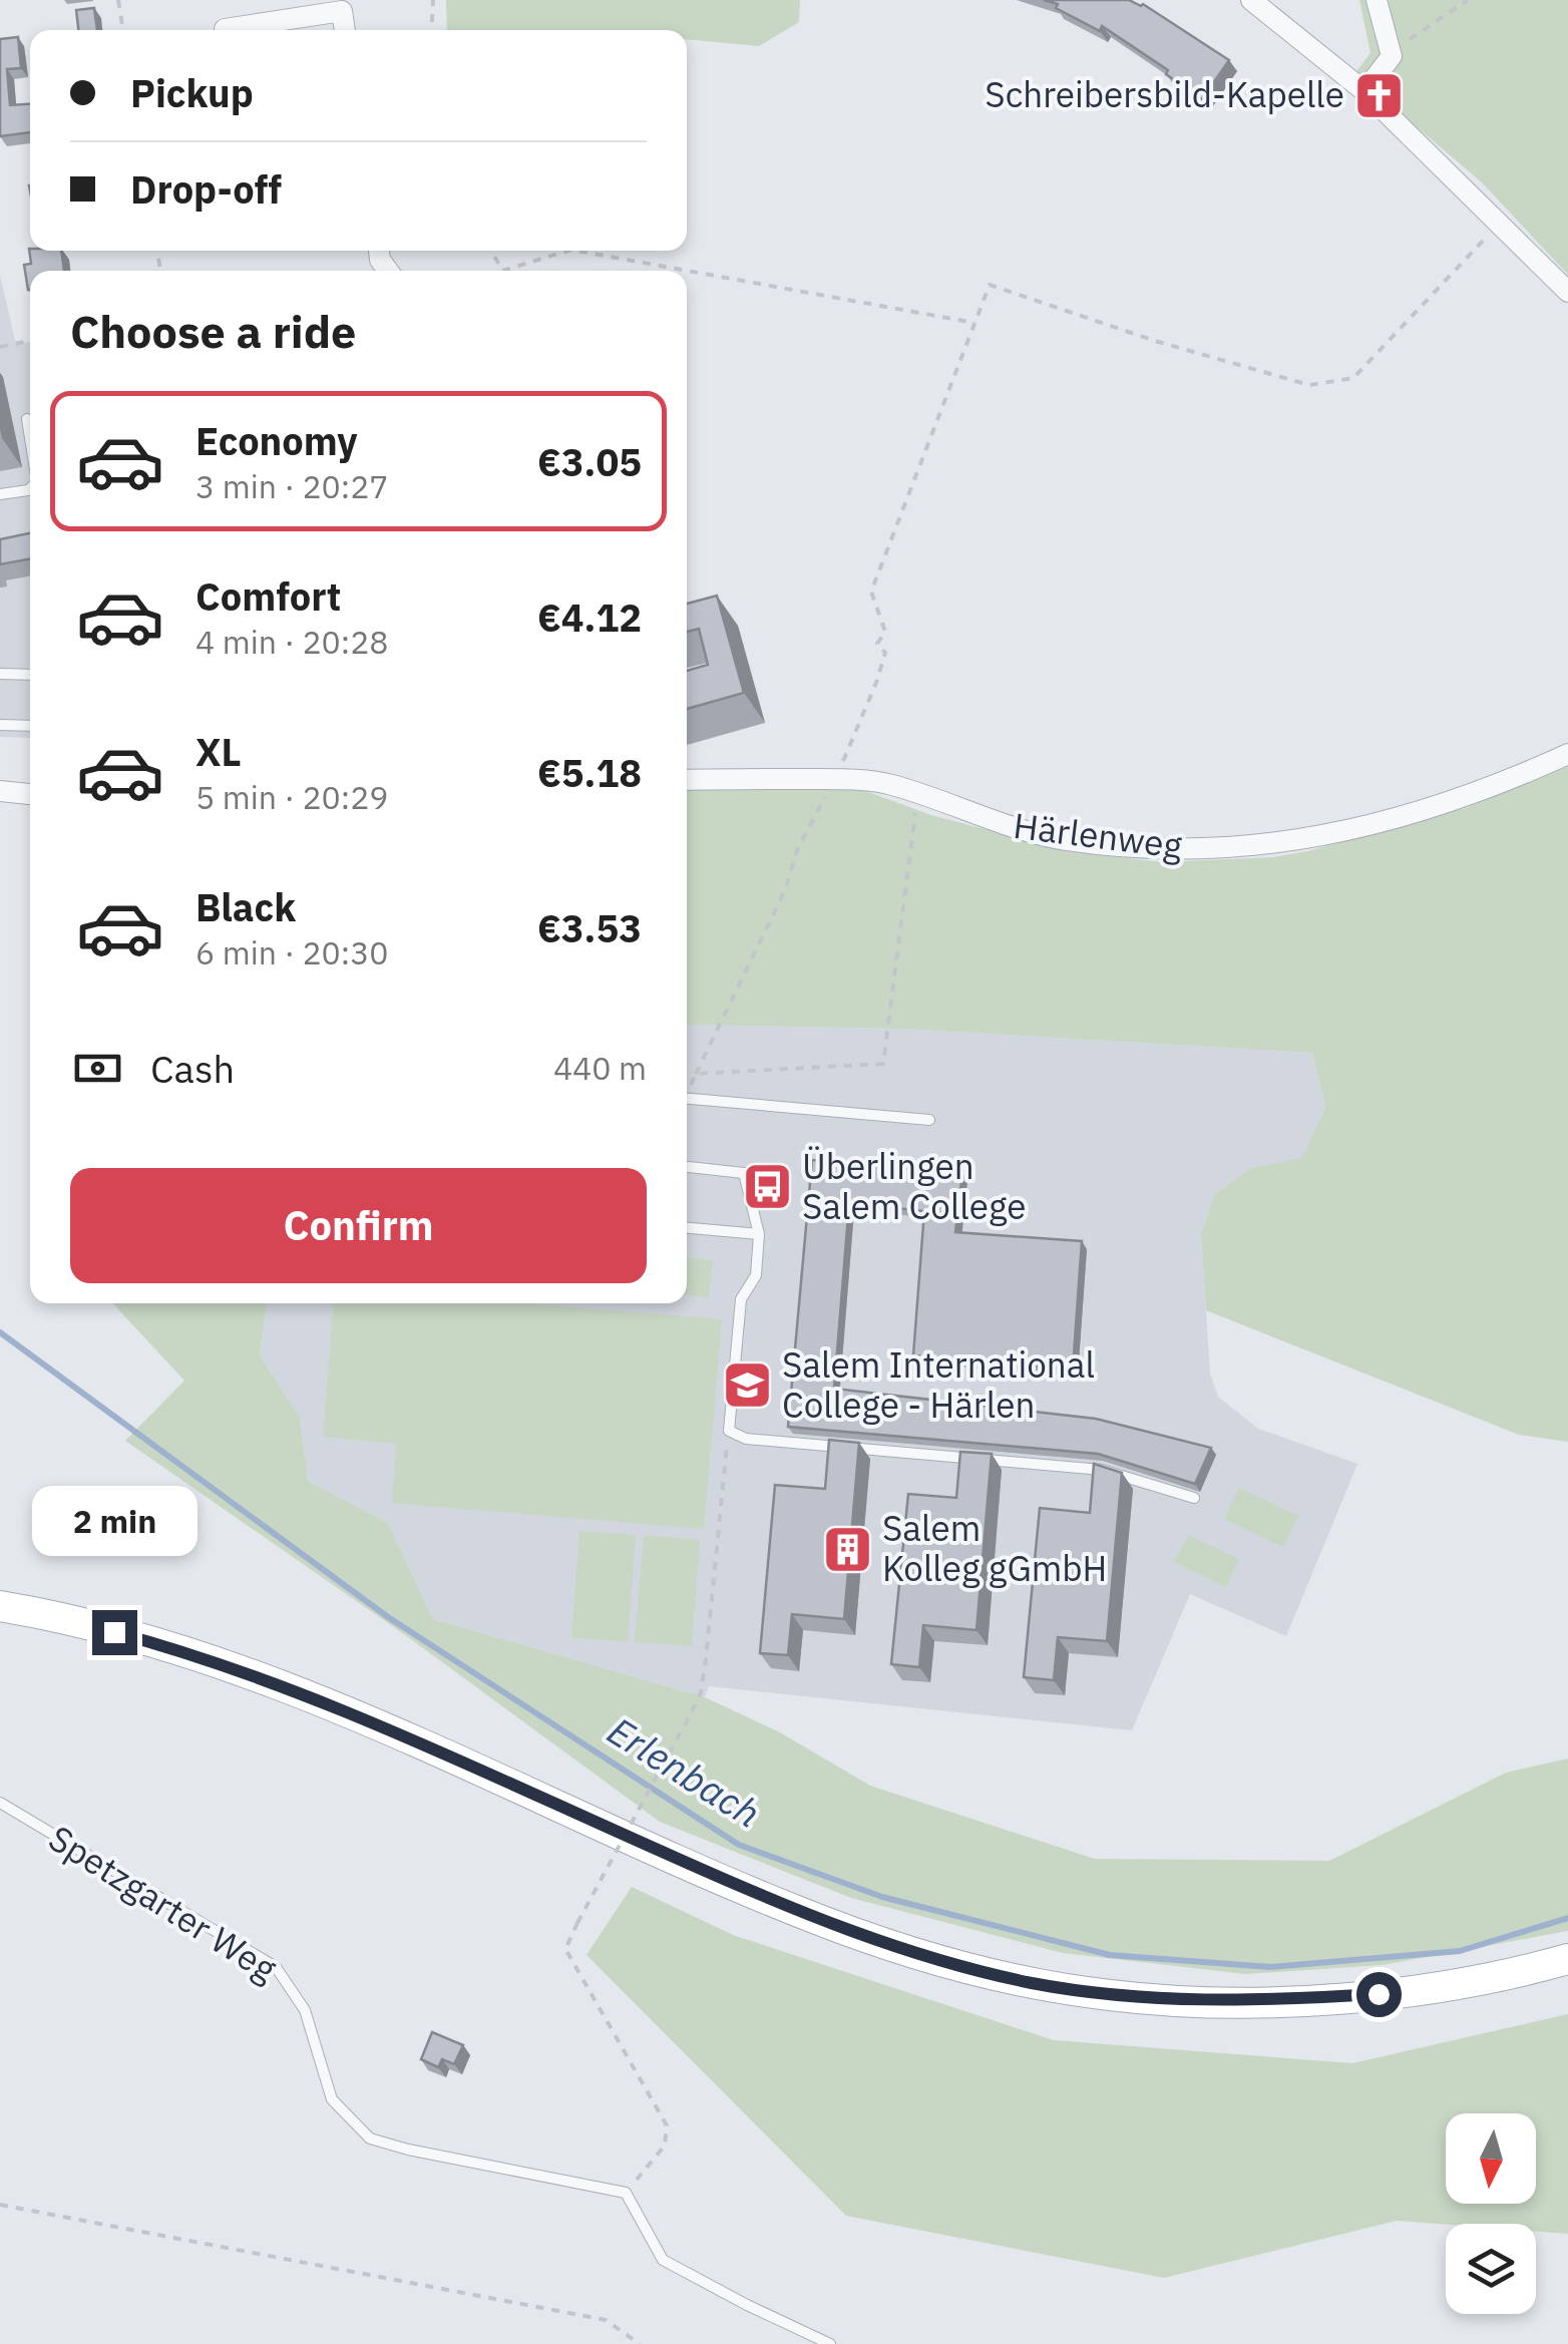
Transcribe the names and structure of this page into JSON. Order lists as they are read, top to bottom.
{
  "streets": {
    "street": ["Härlenweg"],
    "lane": ["Spetzgarter Weg"]
  },
  "water": ["Erlenbach"],
  "places": {
    "church": ["Schreibersbild-Kapelle"],
    "bus stop": ["Überlingen Salem College"],
    "school or university": ["Salem International College - Härlen"],
    "building": ["Salem Kolleg gGmbH"]
  },
  "north": "bottom",
  "page": {
    "banner": ["Pickup", "Drop-off"],
    "heading": "Choose a ride",
    "list": [
      {
        "name": "Economy",
        "note": "3 min · 20:27",
        "value": "€3.05"
      },
      {
        "name": "Comfort",
        "note": "4 min · 20:28",
        "value": "€4.12"
      },
      {
        "name": "XL",
        "note": "5 min · 20:29",
        "value": "€5.18"
      },
      {
        "name": "Black",
        "note": "6 min · 20:30",
        "value": "€3.53"
      }
    ],
    "pay": ["Cash", "440 m"],
    "buttons": "Confirm",
    "bubble": "2 min"
  }
}
